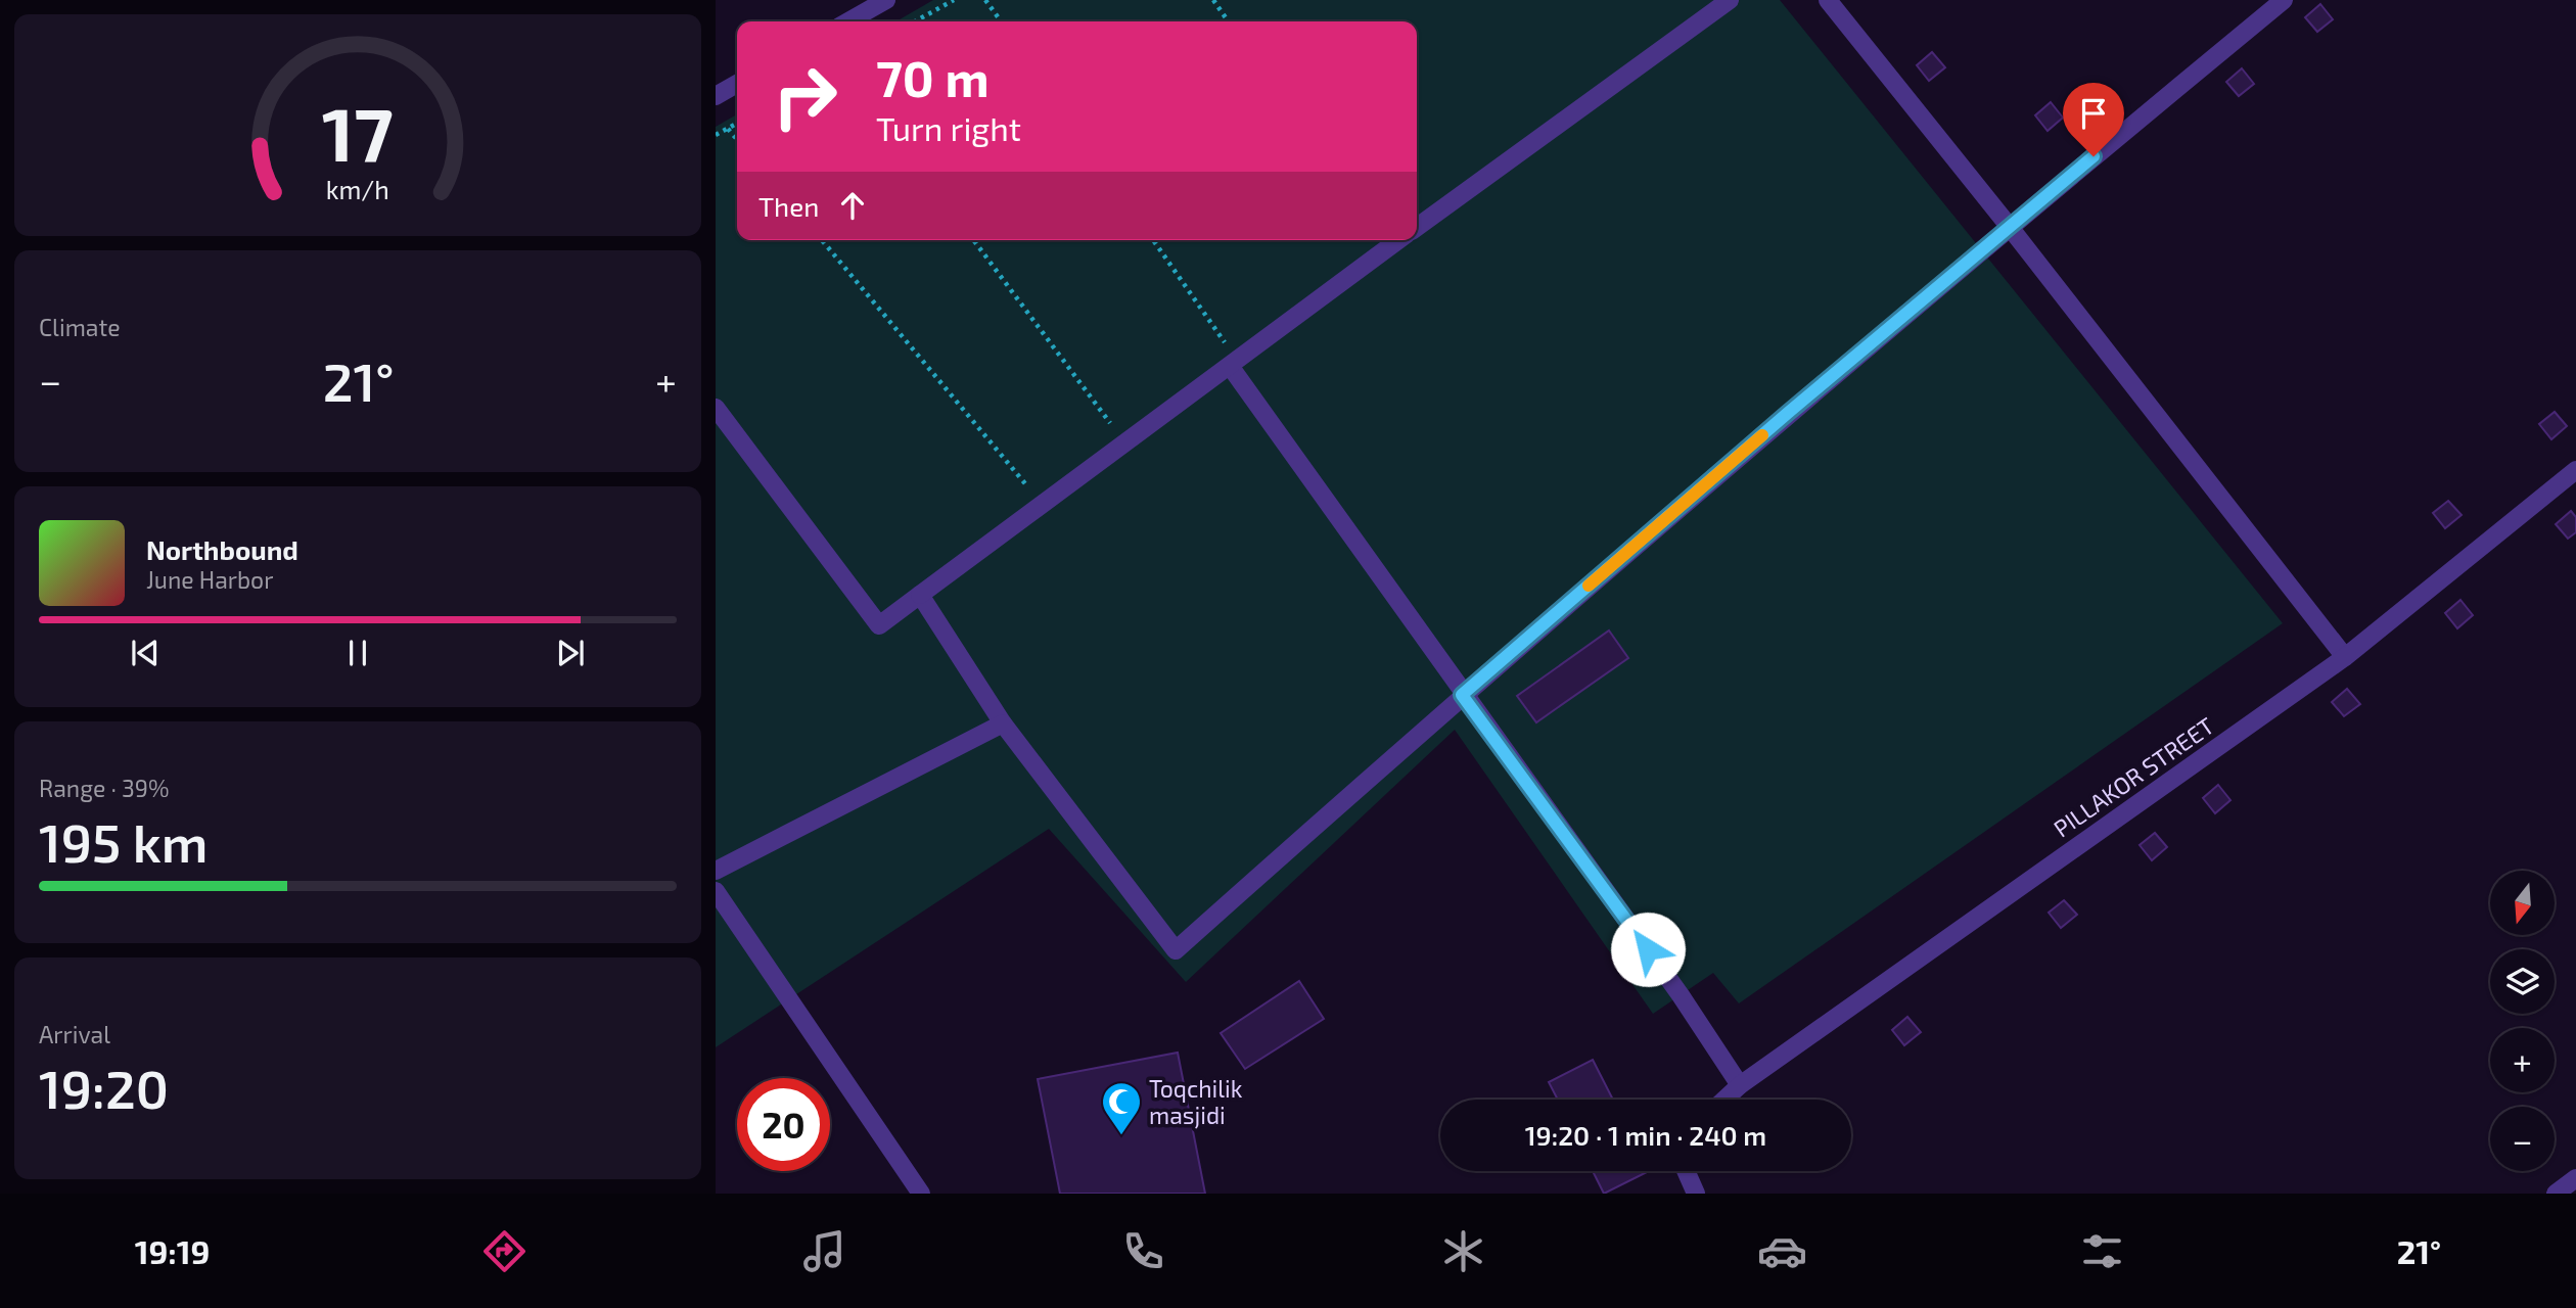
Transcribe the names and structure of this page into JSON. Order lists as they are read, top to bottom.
{
  "streets": {
    "street": ["PILLAKOR STREET"]
  },
  "places": {
    "mosque": ["Toqchilik masjidi"]
  },
  "north": "bottom",
  "page": {
    "turn": ["70 m", "Turn right"],
    "then": "Then",
    "tile": [
      "Climate",
      ["Range · 39%", "195 km"],
      ["Arrival", "19:20"]
    ],
    "heat": ["−", "21°", "+"],
    "song": ["Northbound", "June Harbor"],
    "map_buttons": ["+", "−"],
    "limit": "20",
    "trip": "19:20 · 1 min · 240 m",
    "tabs": ["19:19", "21°"],
    "gauge": ["17", "km/h"]
  }
}
